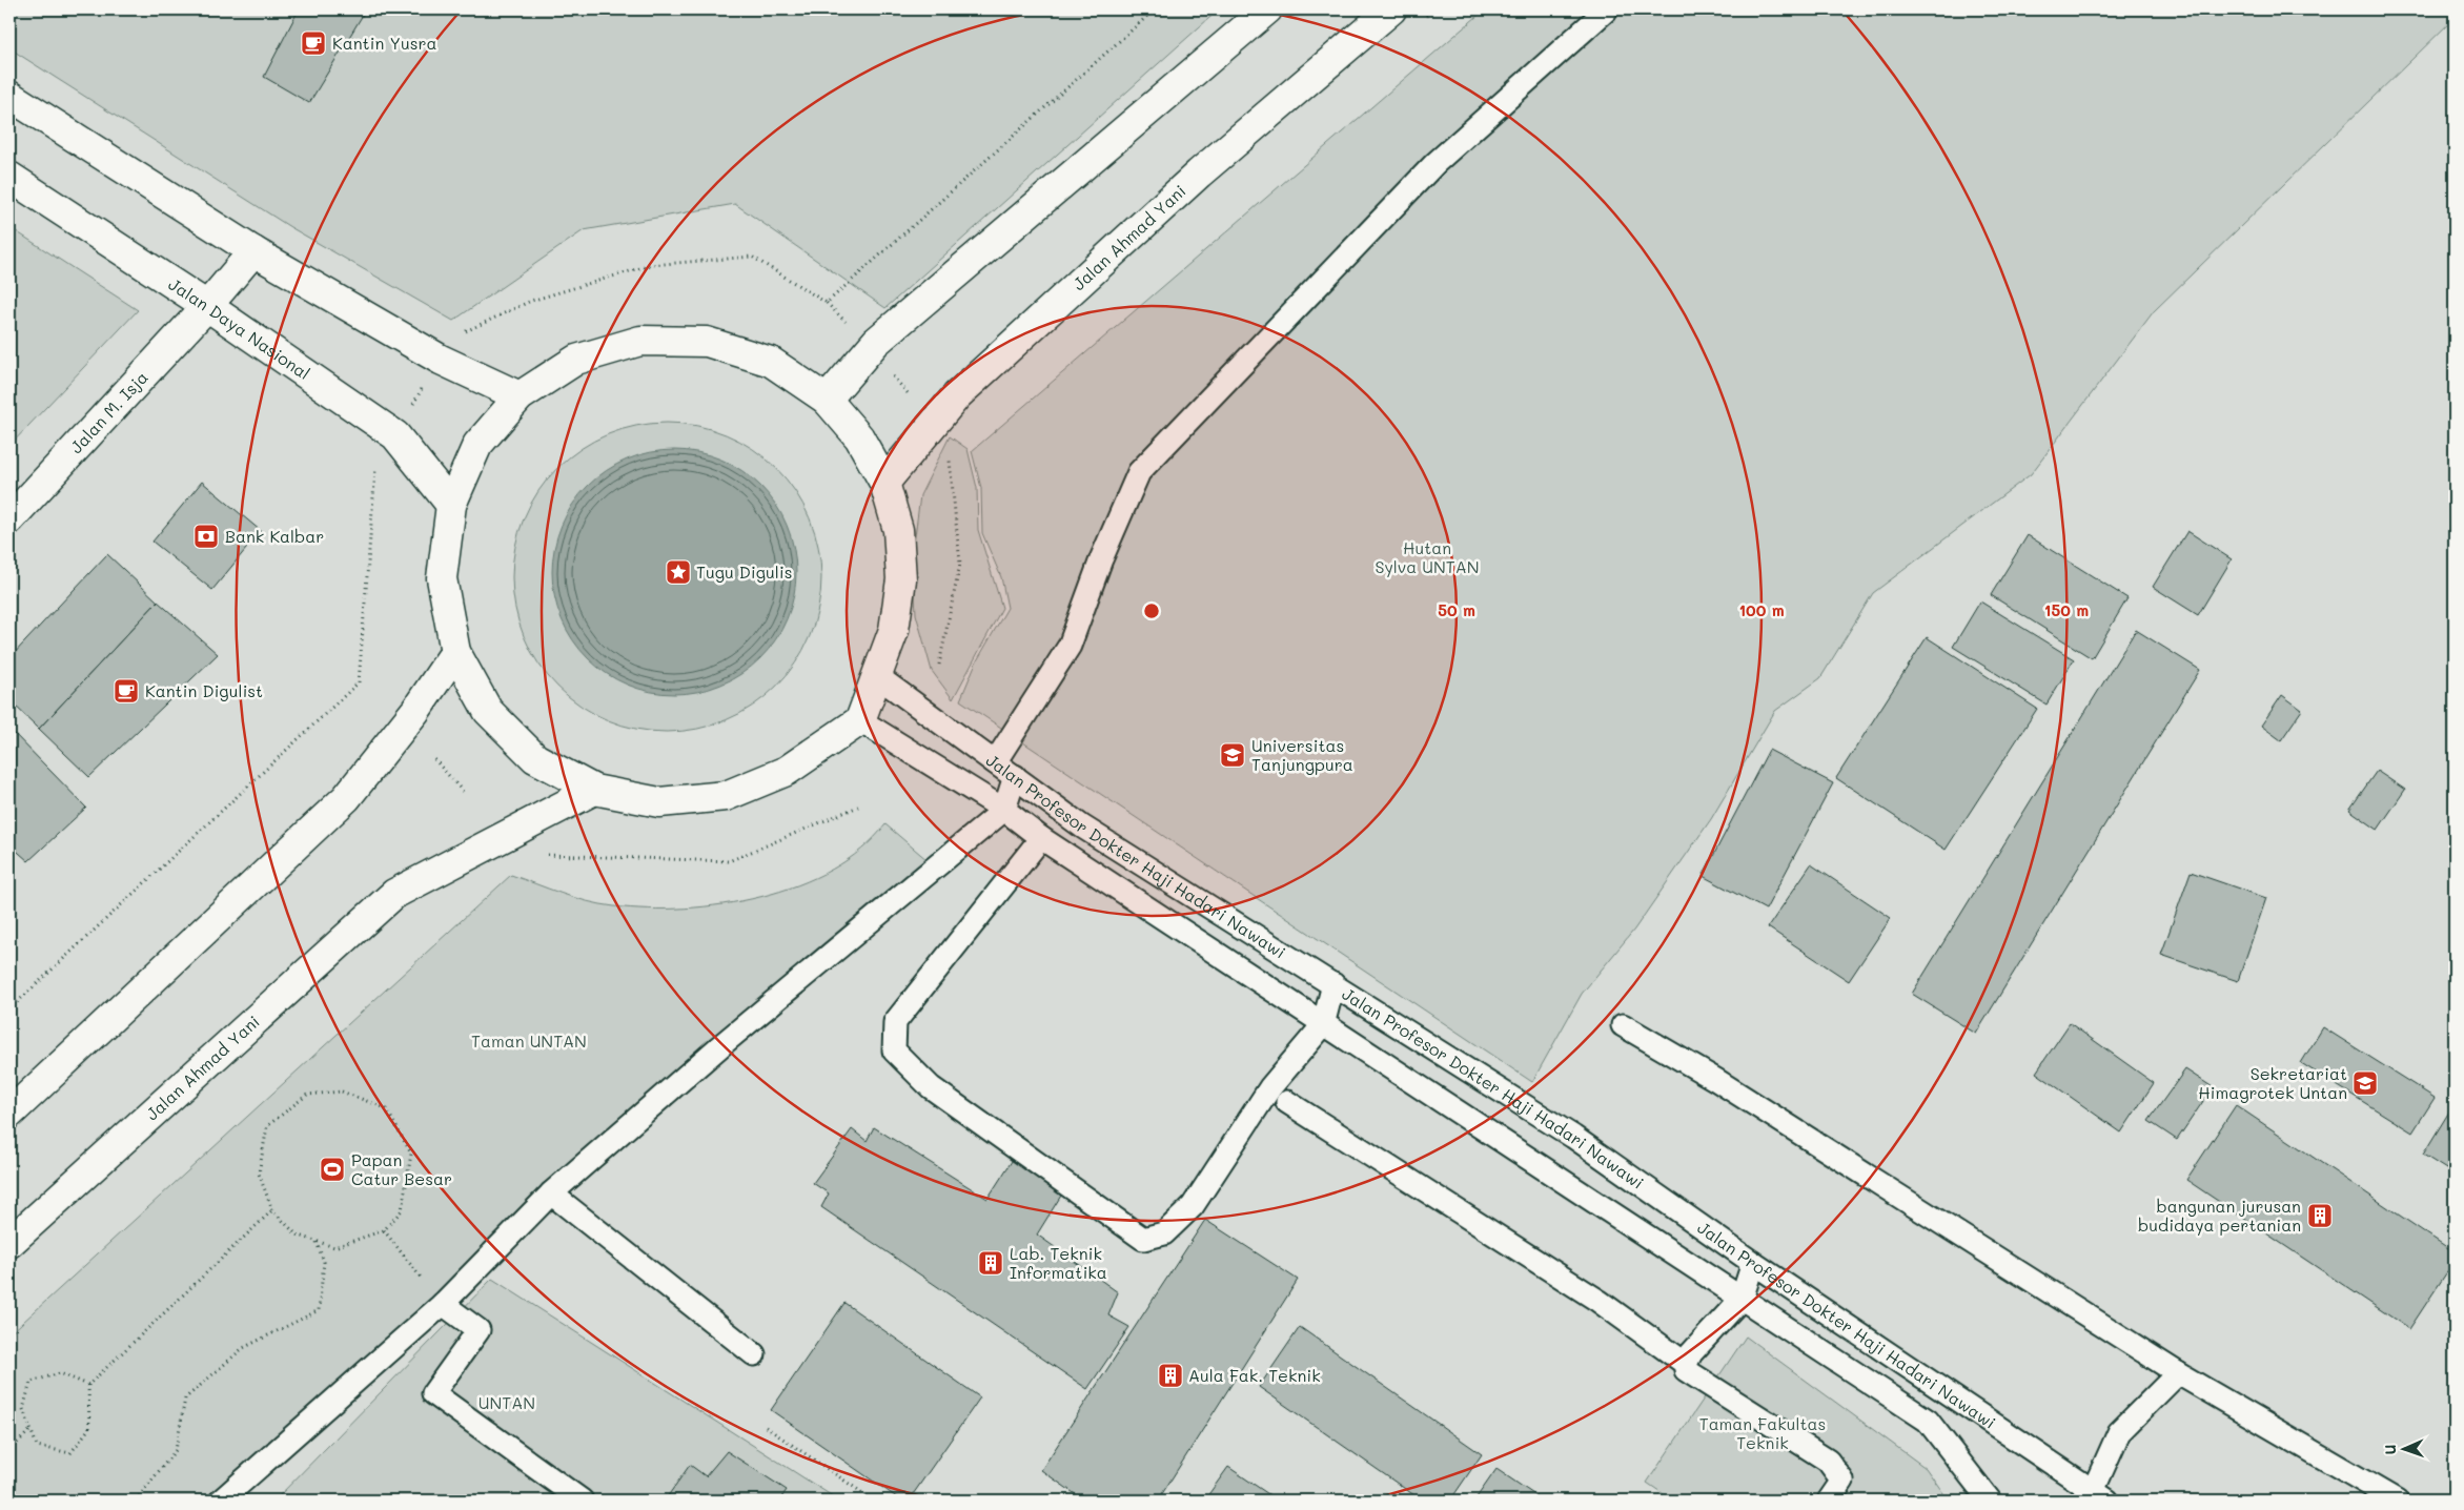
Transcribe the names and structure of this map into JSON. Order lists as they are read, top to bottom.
{
  "streets": {
    "main road": ["Jalan Ahmad Yani", "Jalan Daya Nasional", "Jalan M. Isja"],
    "lane": ["Jalan Profesor Dokter Haji Hadari Nawawi"]
  },
  "crossings": [
    ["Jalan Daya Nasional", "Jalan M. Isja"]
  ],
  "parks": [
    "Hutan Sylva UNTAN",
    "Taman UNTAN",
    "UNTAN",
    "Taman Fakultas Teknik"
  ],
  "places": {
    "cafe": ["Kantin Yusra", "Kantin Digulist"],
    "bank": ["Bank Kalbar"],
    "place": ["Tugu Digulis"],
    "school or university": ["Universitas Tanjungpura", "Sekretariat Himagrotek Untan"],
    "sports": ["Papan Catur Besar"],
    "building": ["bangunan jurusan budidaya pertanian", "Lab. Teknik Informatika", "Aula Fak. Teknik"]
  },
  "north": "left",
  "rings": ["50 m", "100 m", "150 m"]
}
